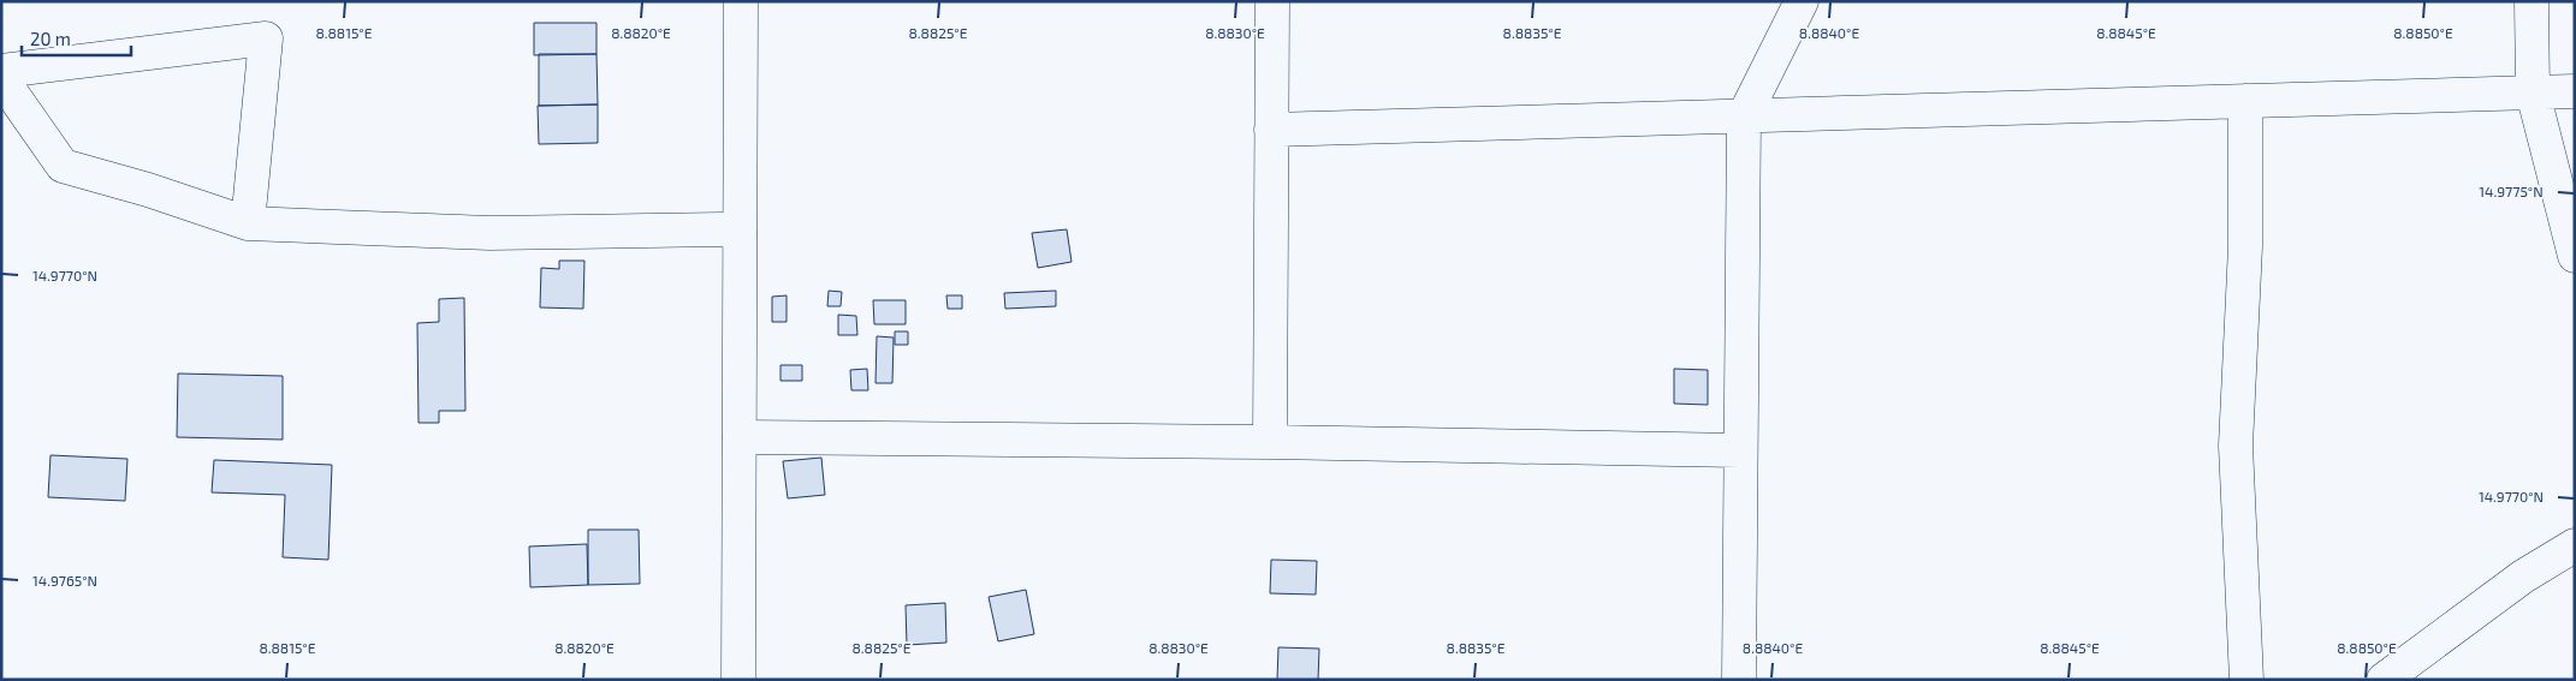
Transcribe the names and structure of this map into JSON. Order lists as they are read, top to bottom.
{
  "scale_bar": "20 m",
  "coordinates": [
    "8.8815°E",
    "8.8820°E",
    "8.8825°E",
    "8.8830°E",
    "8.8835°E",
    "8.8840°E",
    "8.8845°E",
    "8.8850°E",
    "14.9775°N",
    "14.9770°N",
    "14.9765°N"
  ]
}
